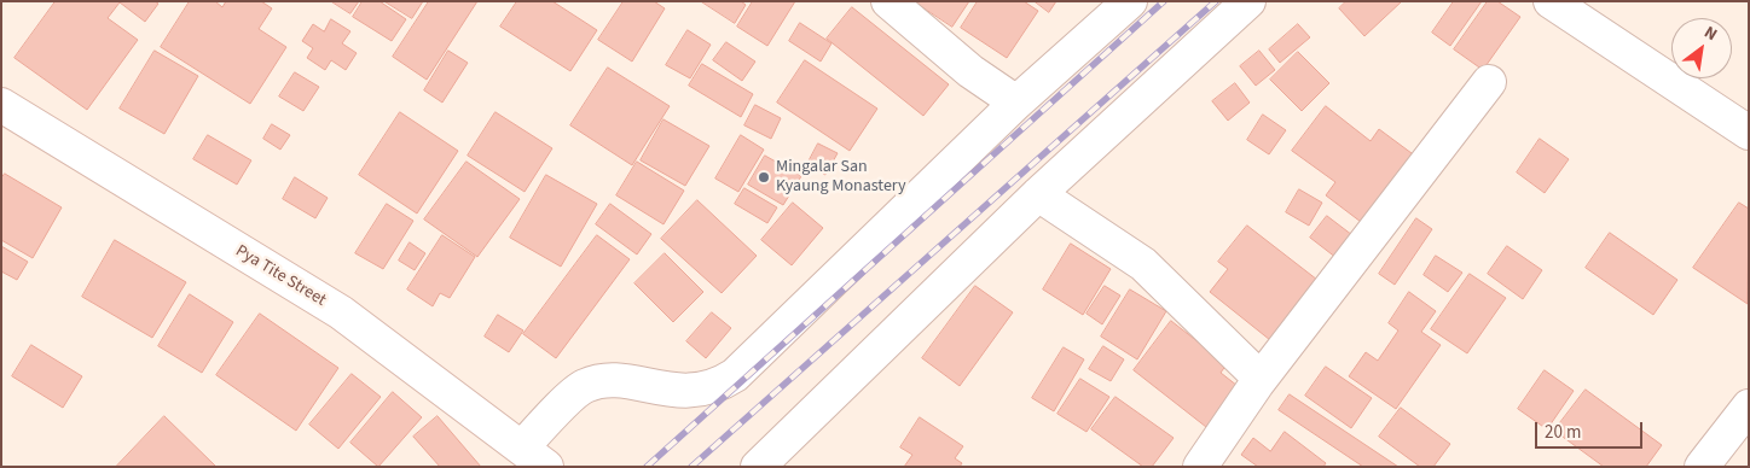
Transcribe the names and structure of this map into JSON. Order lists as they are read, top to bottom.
{
  "streets": {
    "street": ["Pya Tite Street"]
  },
  "places": ["Mingalar San Kyaung Monastery"],
  "scale_bar": "20 m",
  "north": "top right"
}
